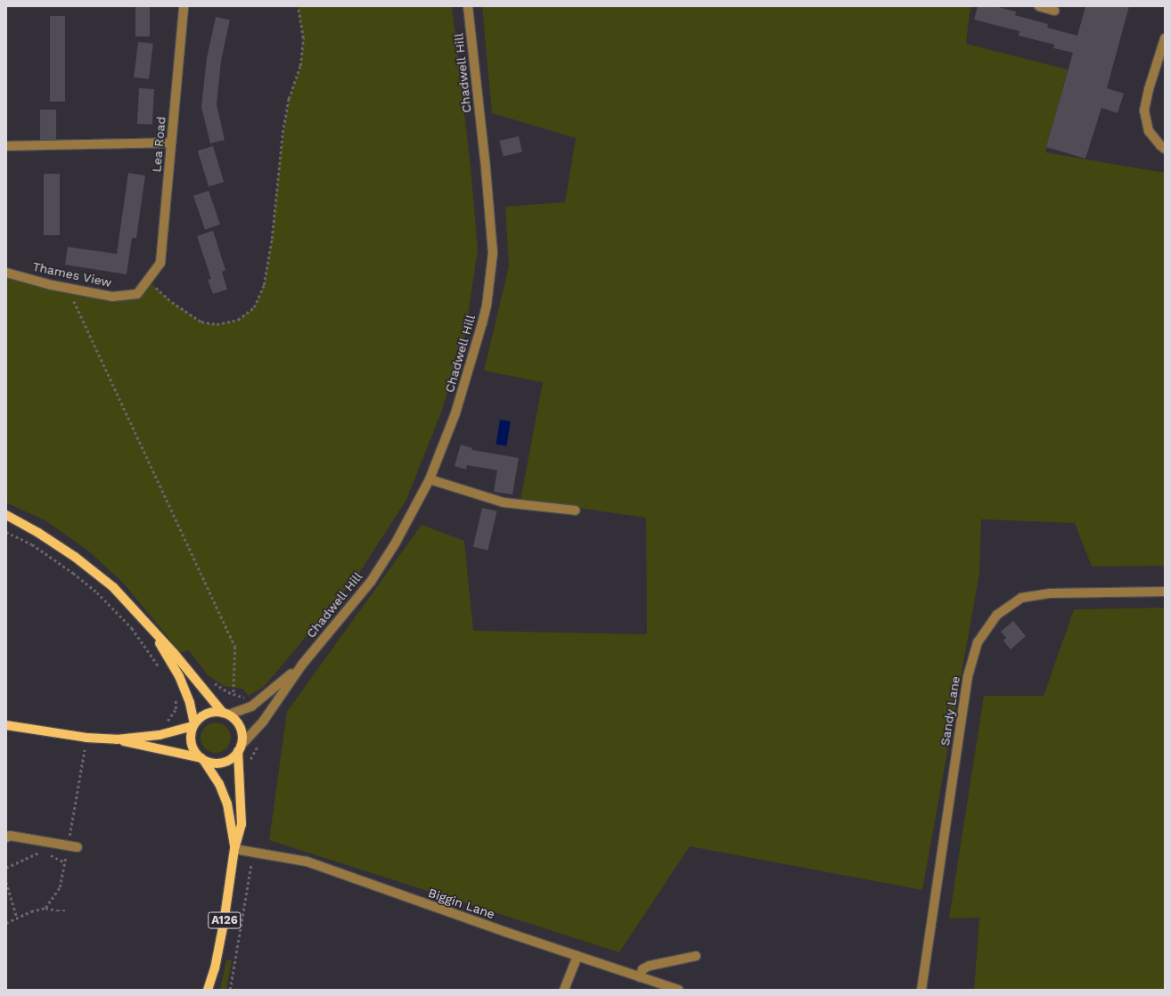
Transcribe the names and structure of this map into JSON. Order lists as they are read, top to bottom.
{
  "streets": {
    "main road": ["A126"],
    "street": [
      "Chadwell Hill",
      "Lea Road",
      "Thames View",
      "Sandy Lane",
      "Biggin Lane"
    ]
  },
  "crossings": [
    ["Chadwell Hill", "A126"],
    ["Lea Road", "Thames View"],
    ["Biggin Lane", "A126"]
  ]
}
